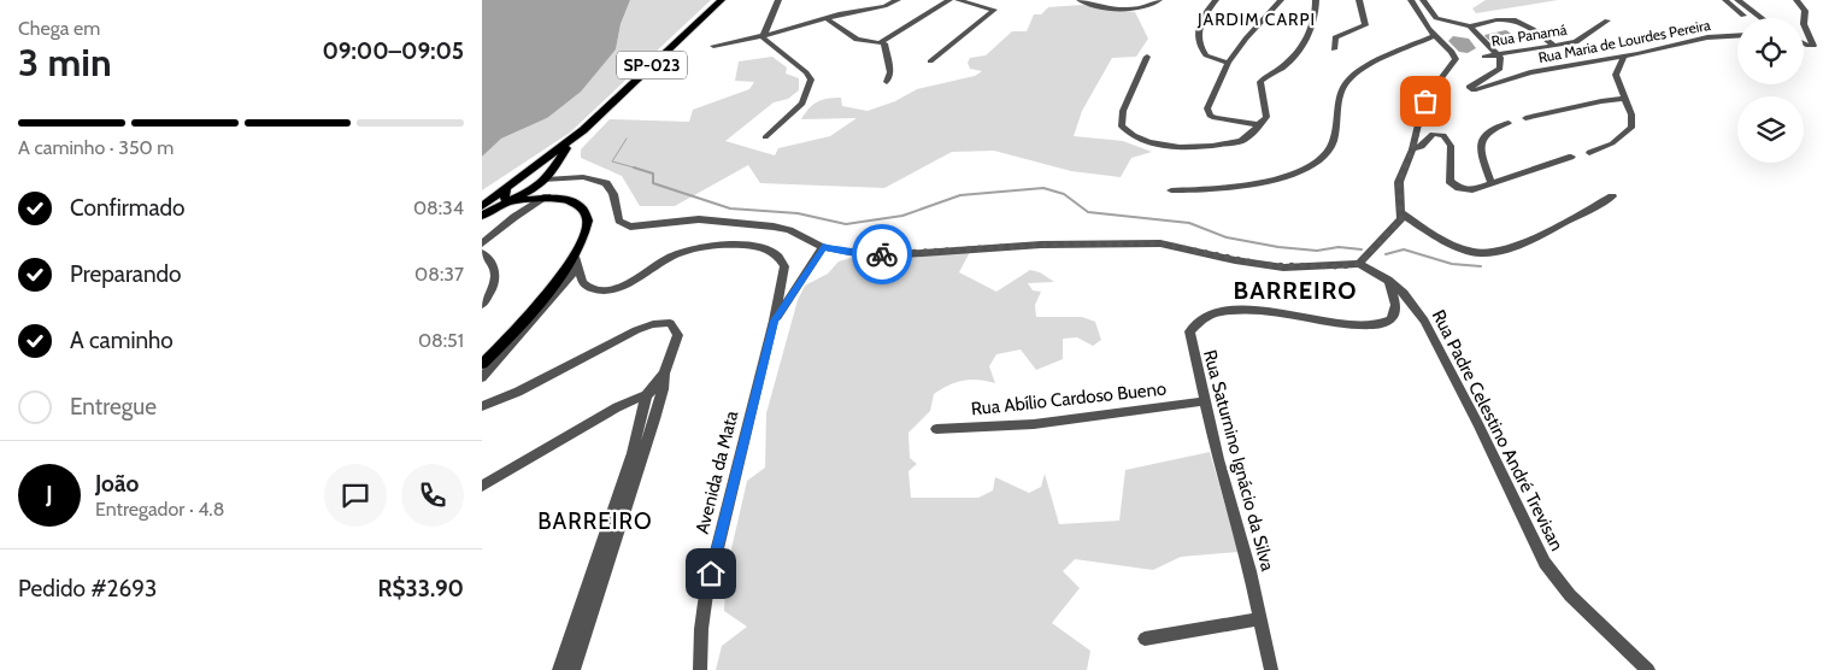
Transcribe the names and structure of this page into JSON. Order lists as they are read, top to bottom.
{
  "streets": {
    "main road": ["SP-023"],
    "street": [
      "Rua Panamá",
      "Rua Maria de Lourdes Pereira",
      "Rua Abílio Cardoso Bueno",
      "Rua Padre Celestino André Trevisan",
      "Rua Saturnino Ignácio da Silva",
      "Avenida da Mata"
    ]
  },
  "crossings": [
    ["Rua Panamá", "Rua Maria de Lourdes Pereira"],
    ["Rua Abílio Cardoso Bueno", "Rua Saturnino Ignácio da Silva"],
    ["Rua Padre Celestino André Trevisan", "Rua Saturnino Ignácio da Silva"]
  ],
  "districts": ["JARDIM CARPI", "BARREIRO", "BARREIRO"],
  "page": {
    "heading": ["3 min", "Chega em", "09:00–09:05"],
    "panel": [
      "João",
      "Entregador · 4.8",
      "Pedido #2693",
      "R$33.90"
    ],
    "bar": "A caminho · 350 m",
    "list": [
      ["Confirmado", "08:34"],
      ["Preparando", "08:37"],
      ["A caminho", "08:51"],
      "Entregue"
    ],
    "round": "J"
  }
}
